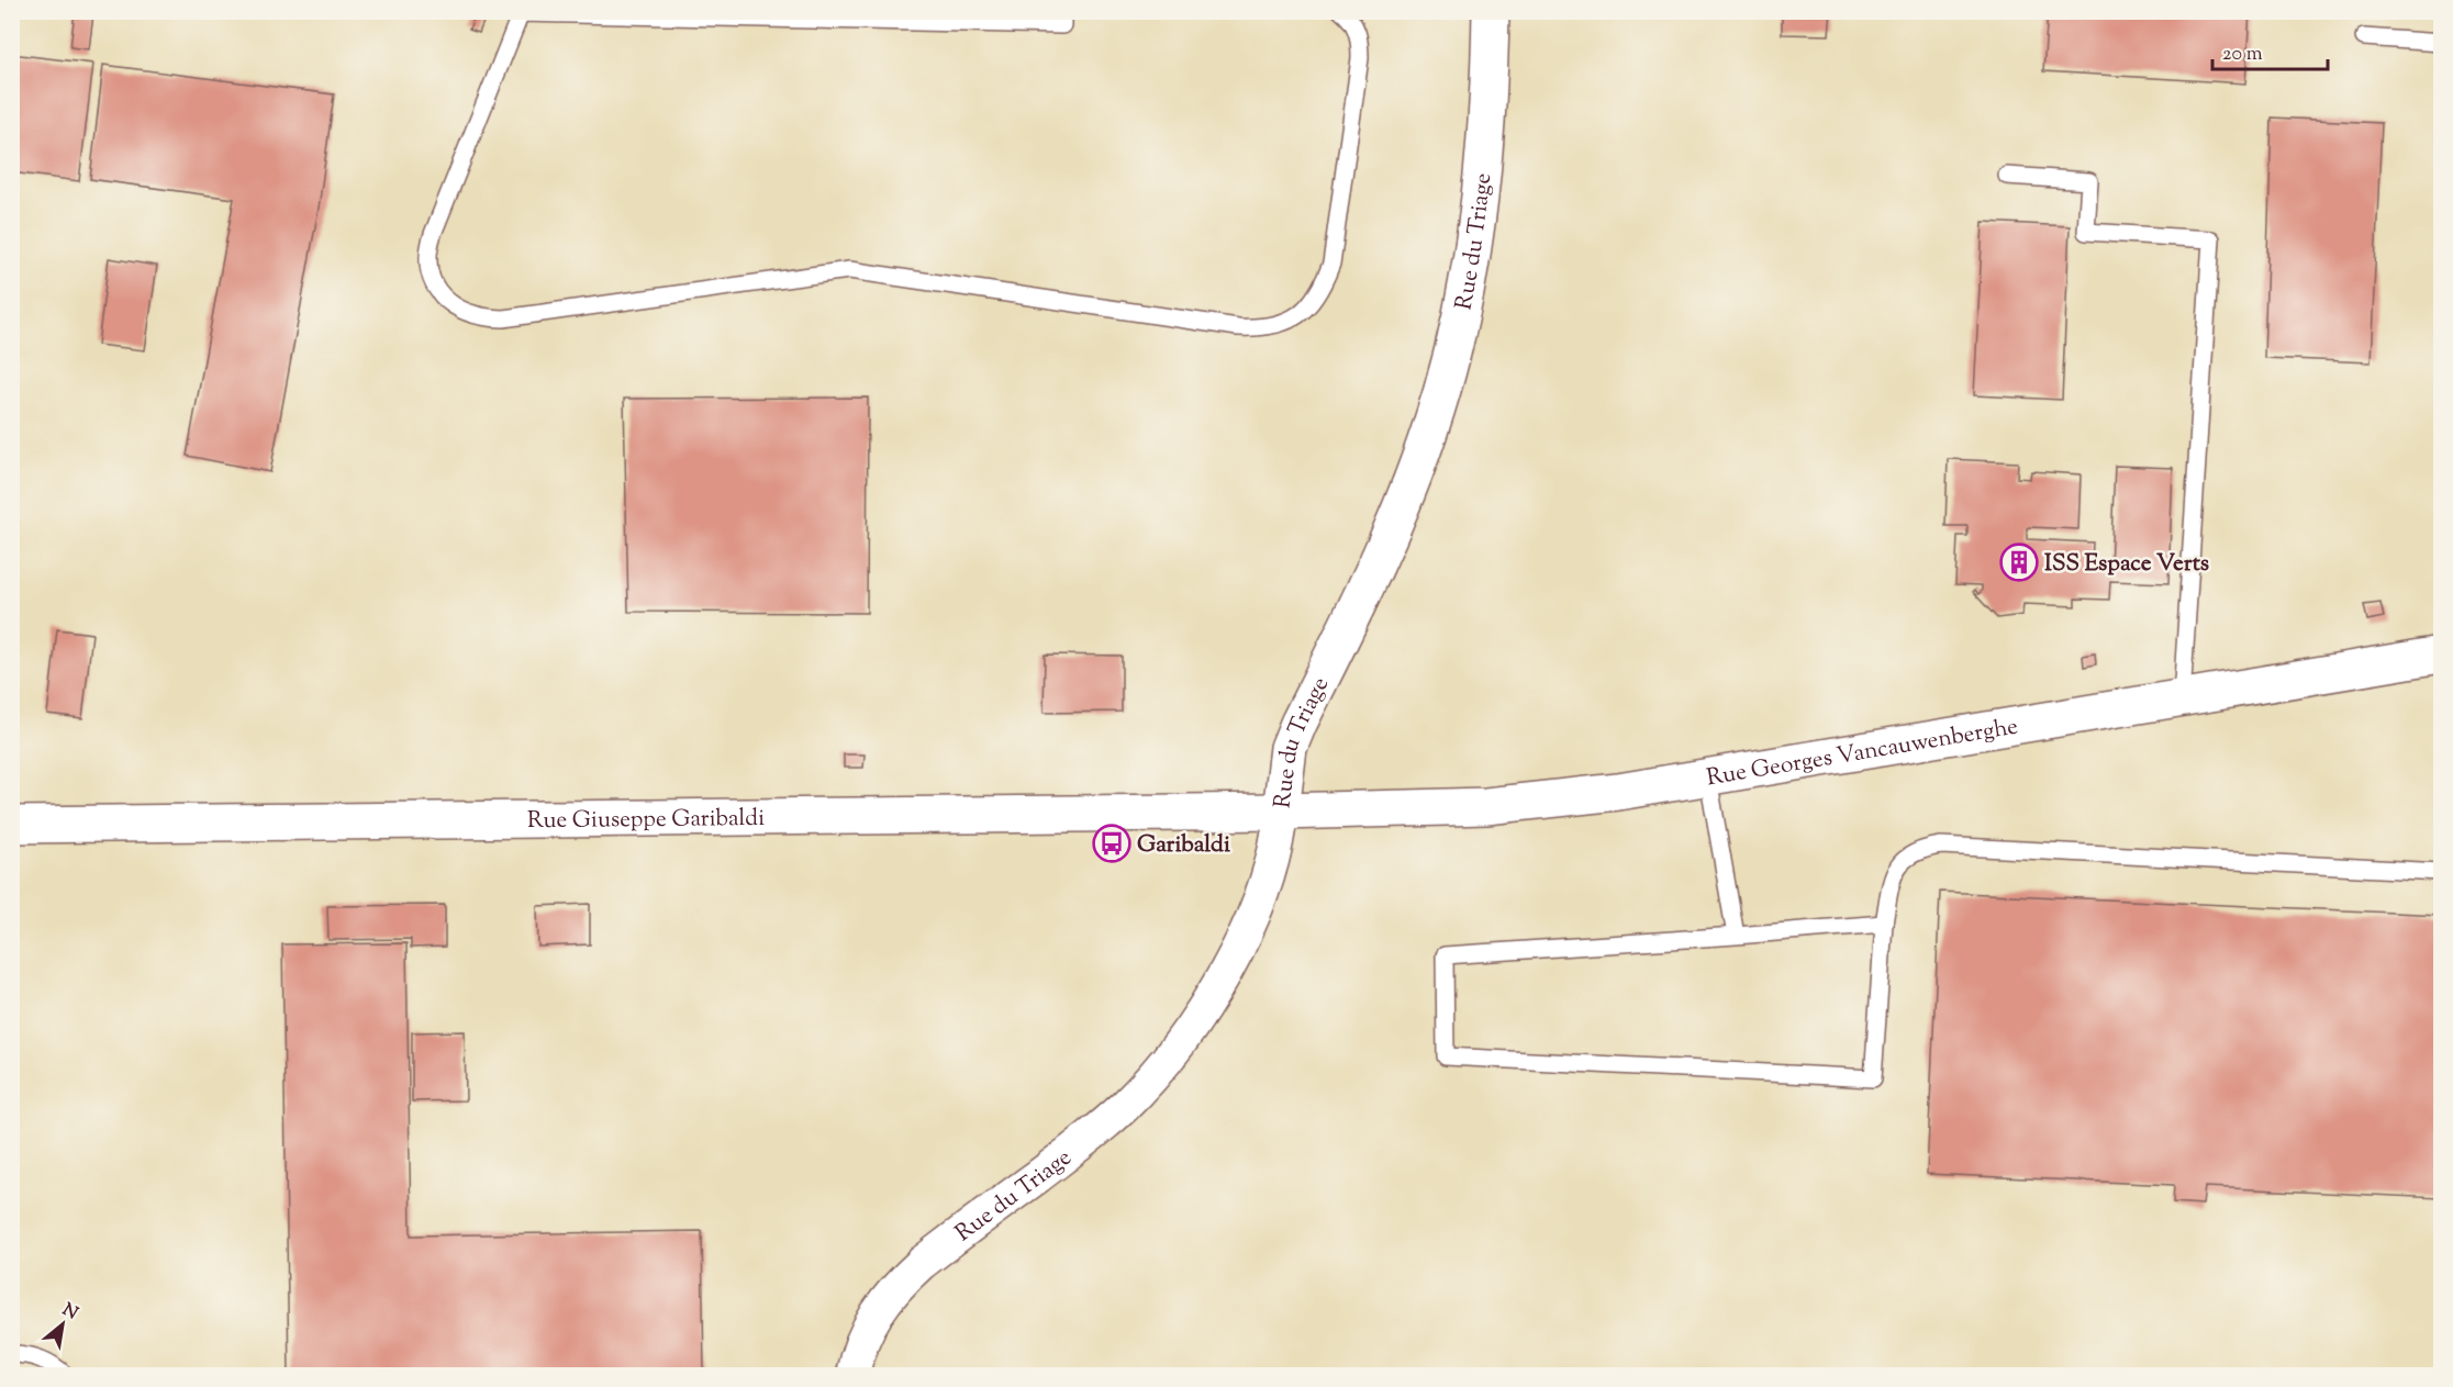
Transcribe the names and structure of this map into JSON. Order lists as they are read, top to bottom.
{
  "streets": {
    "street": ["Rue du Triage", "Rue Georges Vancauwenberghe", "Rue Giuseppe Garibaldi"]
  },
  "crossings": [
    ["Rue du Triage", "Rue Georges Vancauwenberghe"],
    ["Rue du Triage", "Rue Giuseppe Garibaldi"],
    ["Rue Georges Vancauwenberghe", "Rue Giuseppe Garibaldi"]
  ],
  "places": {
    "building": ["ISS Espace Verts"],
    "bus stop": ["Garibaldi"]
  },
  "scale_bar": "20 m",
  "north": "top right"
}
